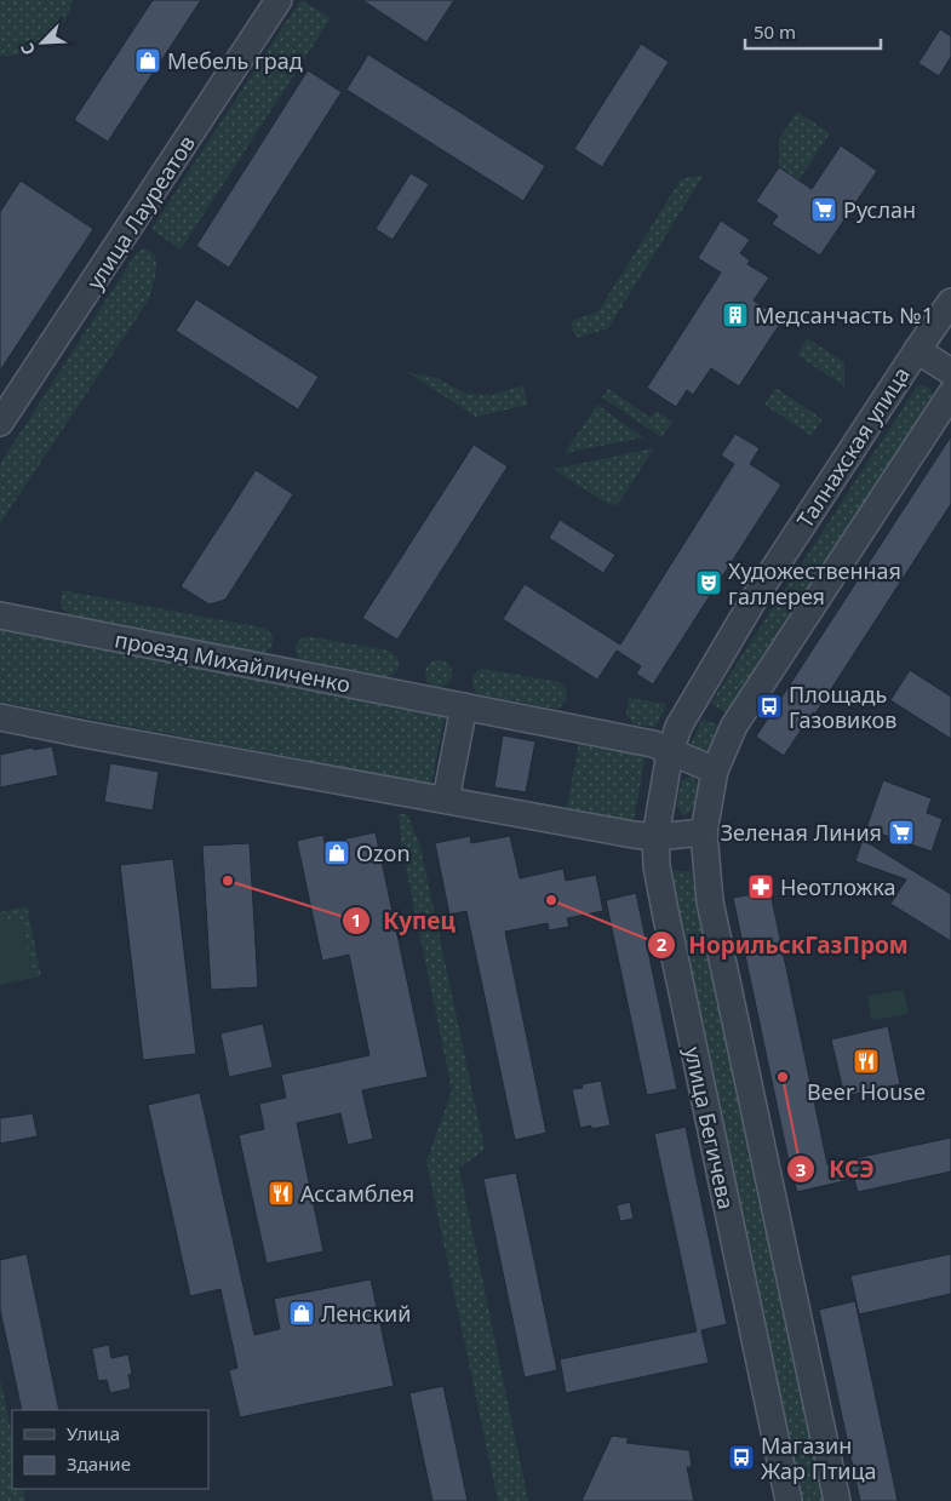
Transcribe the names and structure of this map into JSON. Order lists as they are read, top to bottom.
{
  "streets": {
    "street": [
      "улица Лауреатов",
      "Талнахская улица",
      "проезд Михайличенко",
      "улица Бегичева"
    ]
  },
  "crossings": [
    ["Талнахская улица", "проезд Михайличенко"],
    ["Талнахская улица", "улица Бегичева"],
    ["проезд Михайличенко", "улица Бегичева"]
  ],
  "places": {
    "shop": ["Мебель град", "Ozon", "Ленский"],
    "supermarket": ["Руслан", "Зеленая Линия"],
    "building": ["Медсанчасть №1"],
    "theatre": ["Художественная галлерея"],
    "bus stop": ["Площадь Газовиков", "Магазин Жар Птица"],
    "other": ["Купец", "НорильскГазПром", "КСЭ"],
    "pharmacy": ["Неотложка"],
    "restaurant": ["Beer House", "Ассамблея"]
  },
  "legend": ["Улица", "Здание"],
  "scale_bar": "50 m",
  "north": "bottom left"
}
